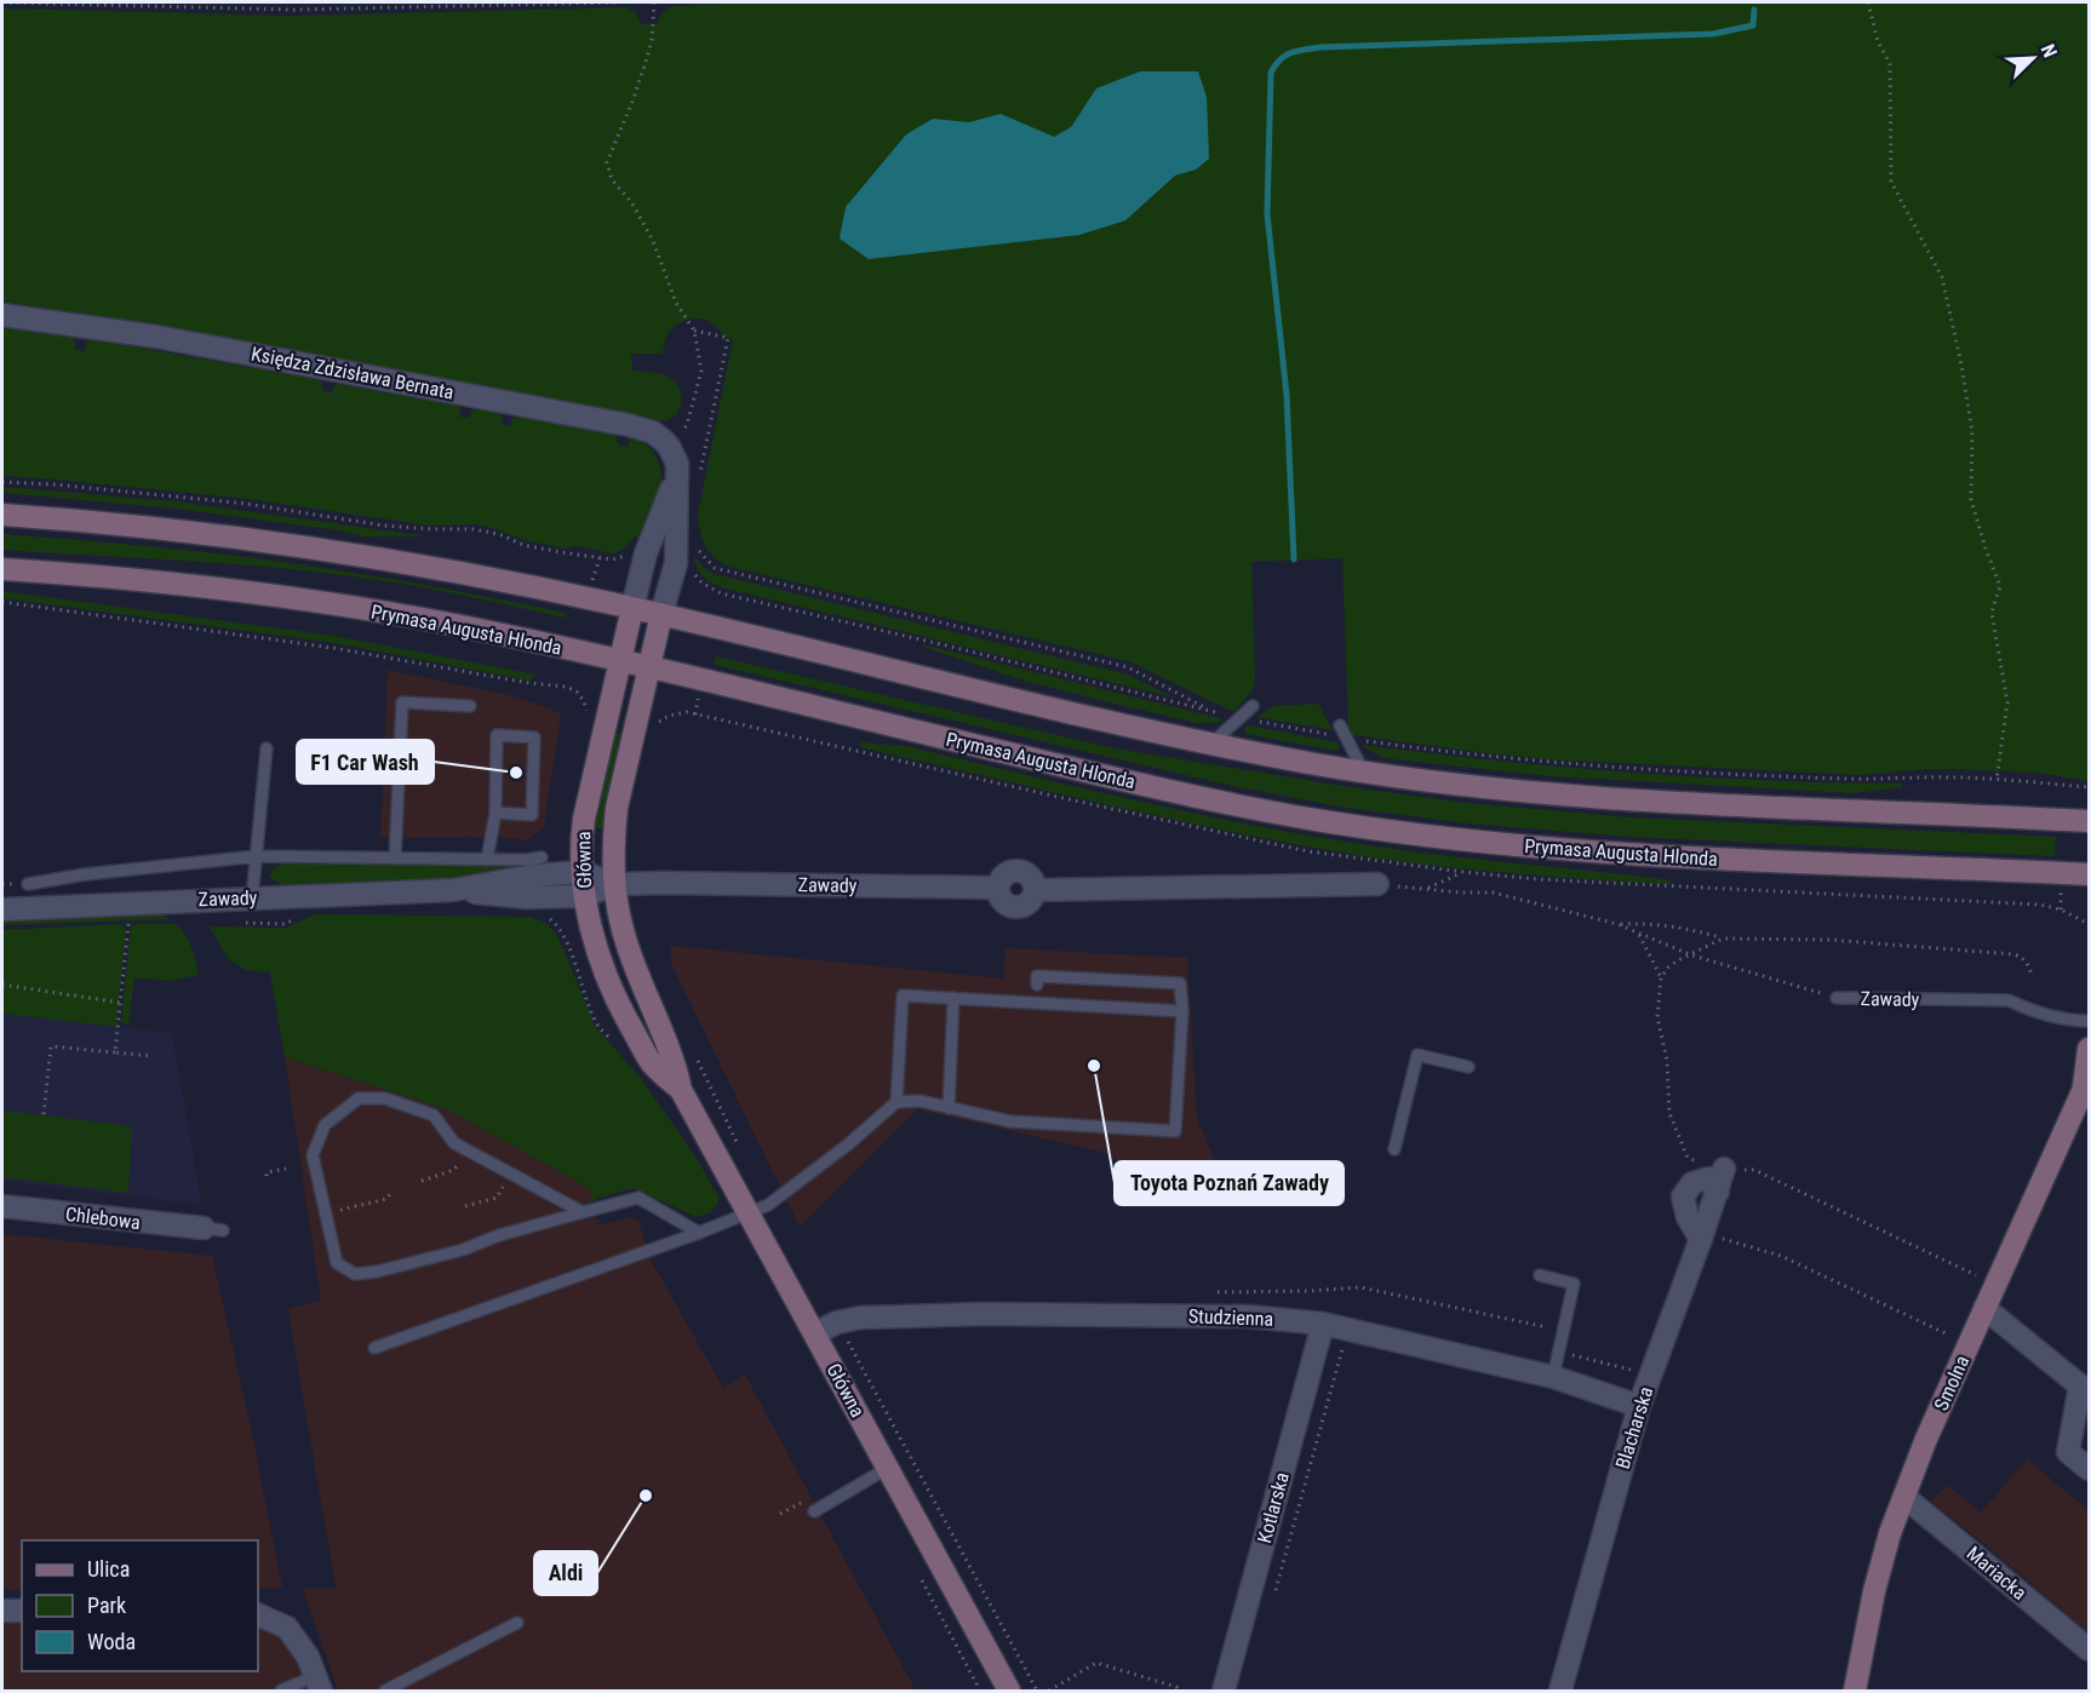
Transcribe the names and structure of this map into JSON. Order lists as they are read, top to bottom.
{
  "streets": {
    "main road": ["Prymasa Augusta Hlonda", "Główna", "Smolna"],
    "street": [
      "Księdza Zdzisława Bernata",
      "Zawady",
      "Chlebowa",
      "Studzienna",
      "Blacharska",
      "Kotlarska",
      "Mariacka"
    ]
  },
  "crossings": [
    ["Prymasa Augusta Hlonda", "Główna"],
    ["Główna", "Zawady"],
    ["Główna", "Studzienna"],
    ["Studzienna", "Blacharska"],
    ["Studzienna", "Kotlarska"],
    ["Smolna", "Mariacka"]
  ],
  "places": ["F1 Car Wash", "Toyota Poznań Zawady", "Aldi"],
  "legend": ["Ulica", "Park", "Woda"],
  "north": "top right"
}
